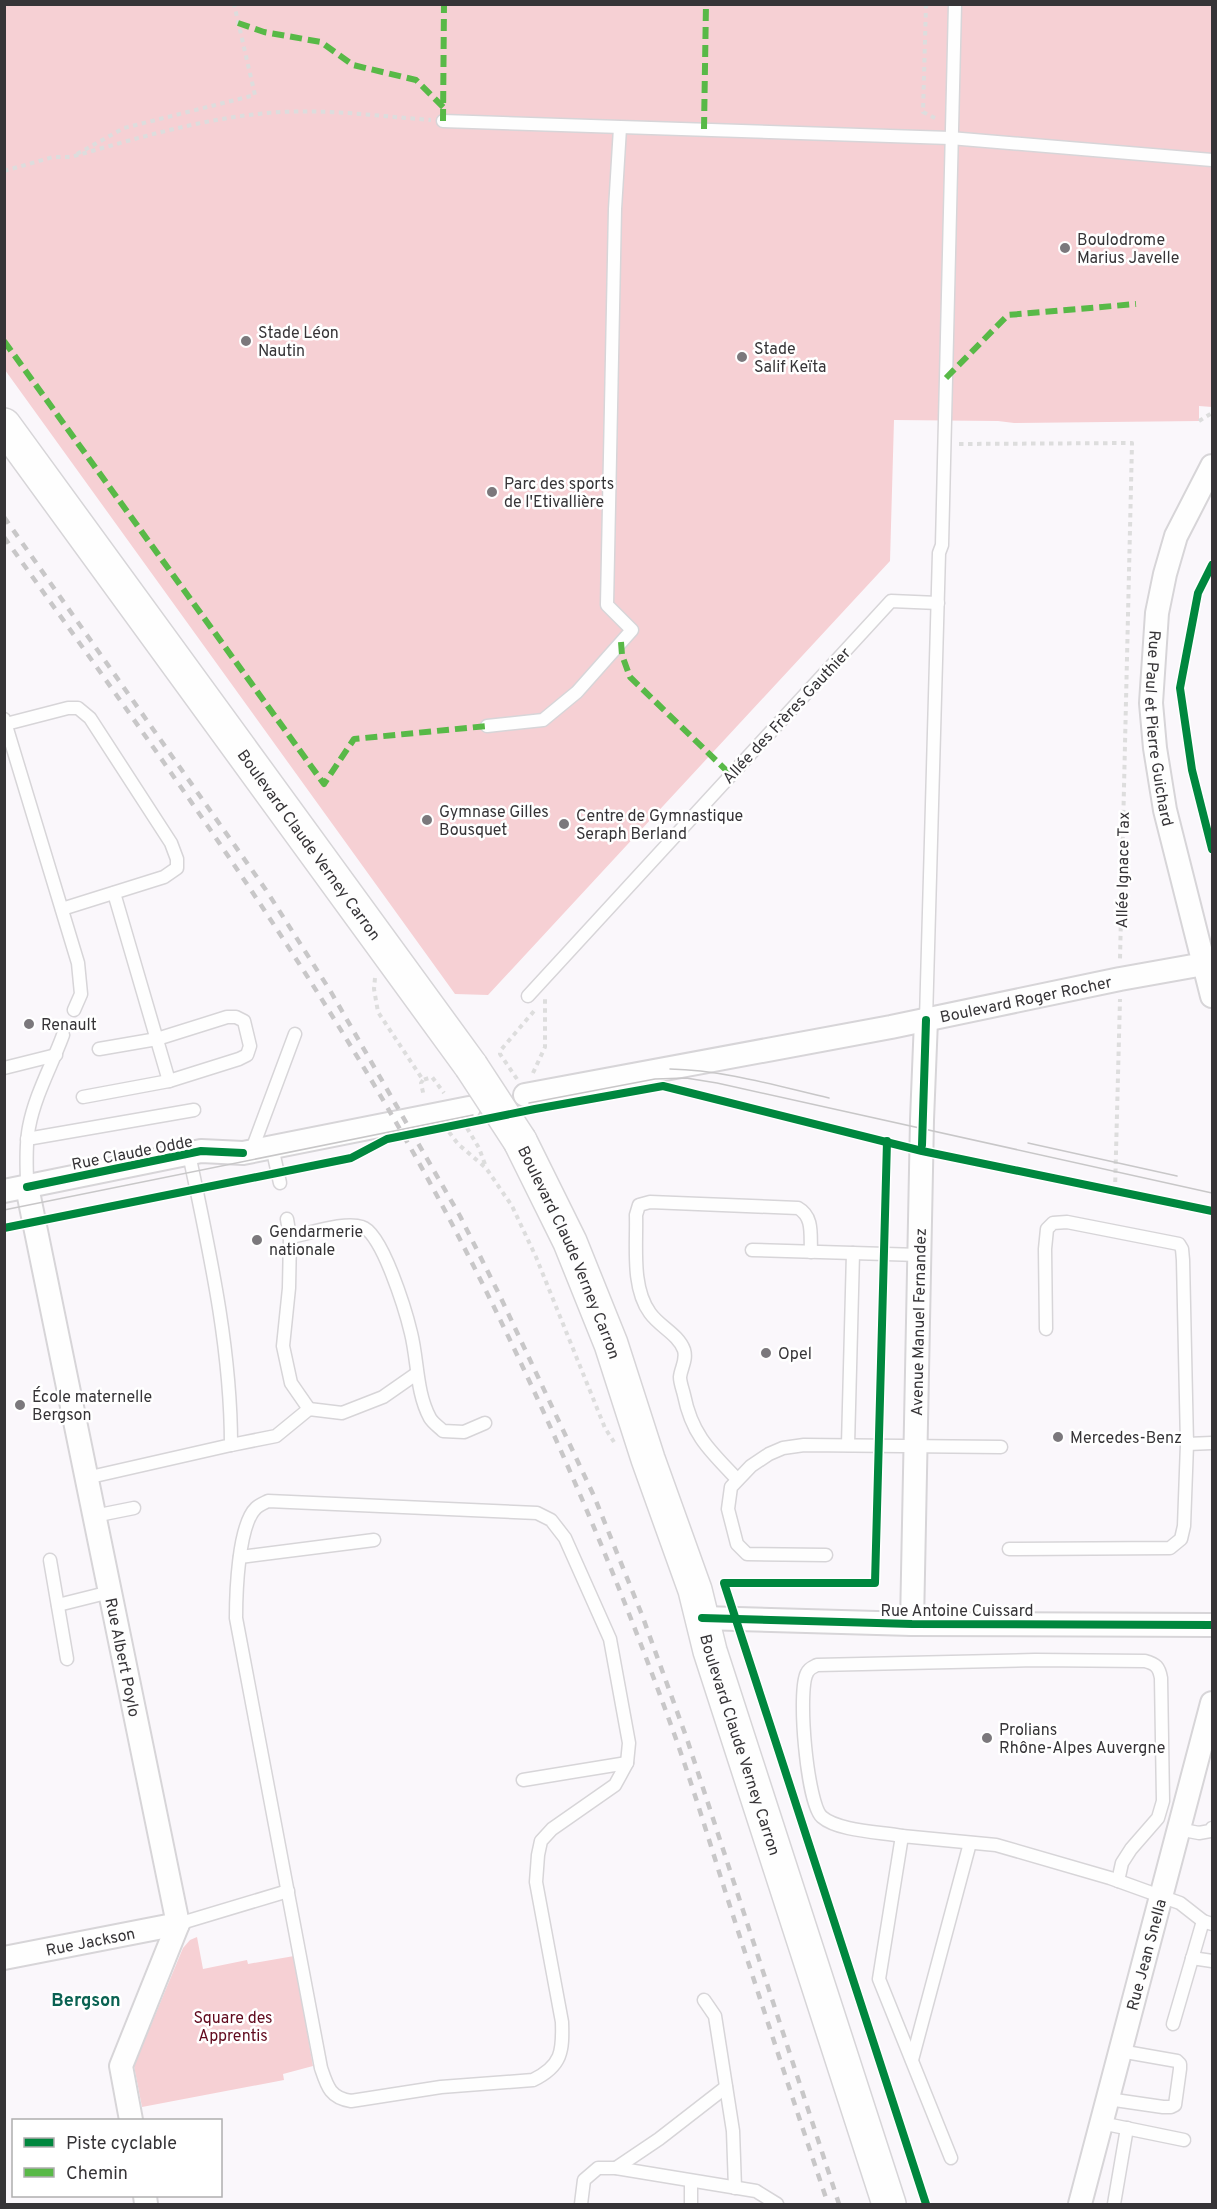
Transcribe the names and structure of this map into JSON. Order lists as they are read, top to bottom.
{
  "streets": {
    "main road": ["Boulevard Claude Verney Carron"],
    "street": [
      "Rue Paul et Pierre Guichard",
      "Boulevard Roger Rocher",
      "Rue Claude Odde",
      "Avenue Manuel Fernandez",
      "Rue Antoine Cuissard",
      "Rue Albert Poylo",
      "Rue Jackson",
      "Rue Jean Snella"
    ],
    "lane": ["Allée des Frères Gauthier"],
    "path": ["Allée Ignace Tax"]
  },
  "crossings": [
    ["Rue Paul et Pierre Guichard", "Boulevard Roger Rocher"],
    ["Boulevard Claude Verney Carron", "Rue Antoine Cuissard"],
    ["Allée Ignace Tax", "Boulevard Roger Rocher"],
    ["Boulevard Roger Rocher", "Avenue Manuel Fernandez"],
    ["Rue Claude Odde", "Rue Albert Poylo"],
    ["Avenue Manuel Fernandez", "Rue Antoine Cuissard"],
    ["Rue Albert Poylo", "Rue Jackson"]
  ],
  "districts": ["Bergson"],
  "parks": ["Square des Apprentis"],
  "places": [
    "Boulodrome Marius Javelle",
    "Stade Léon Nautin",
    "Stade Salif Keïta",
    "Parc des sports de l'Etivallière",
    "Gymnase Gilles Bousquet",
    "Centre de Gymnastique Seraph Berland",
    "Renault",
    "Gendarmerie nationale",
    "Opel",
    "École maternelle Bergson",
    "Mercedes-Benz",
    "Prolians Rhône-Alpes Auvergne"
  ],
  "legend": ["Piste cyclable", "Chemin"]
}
